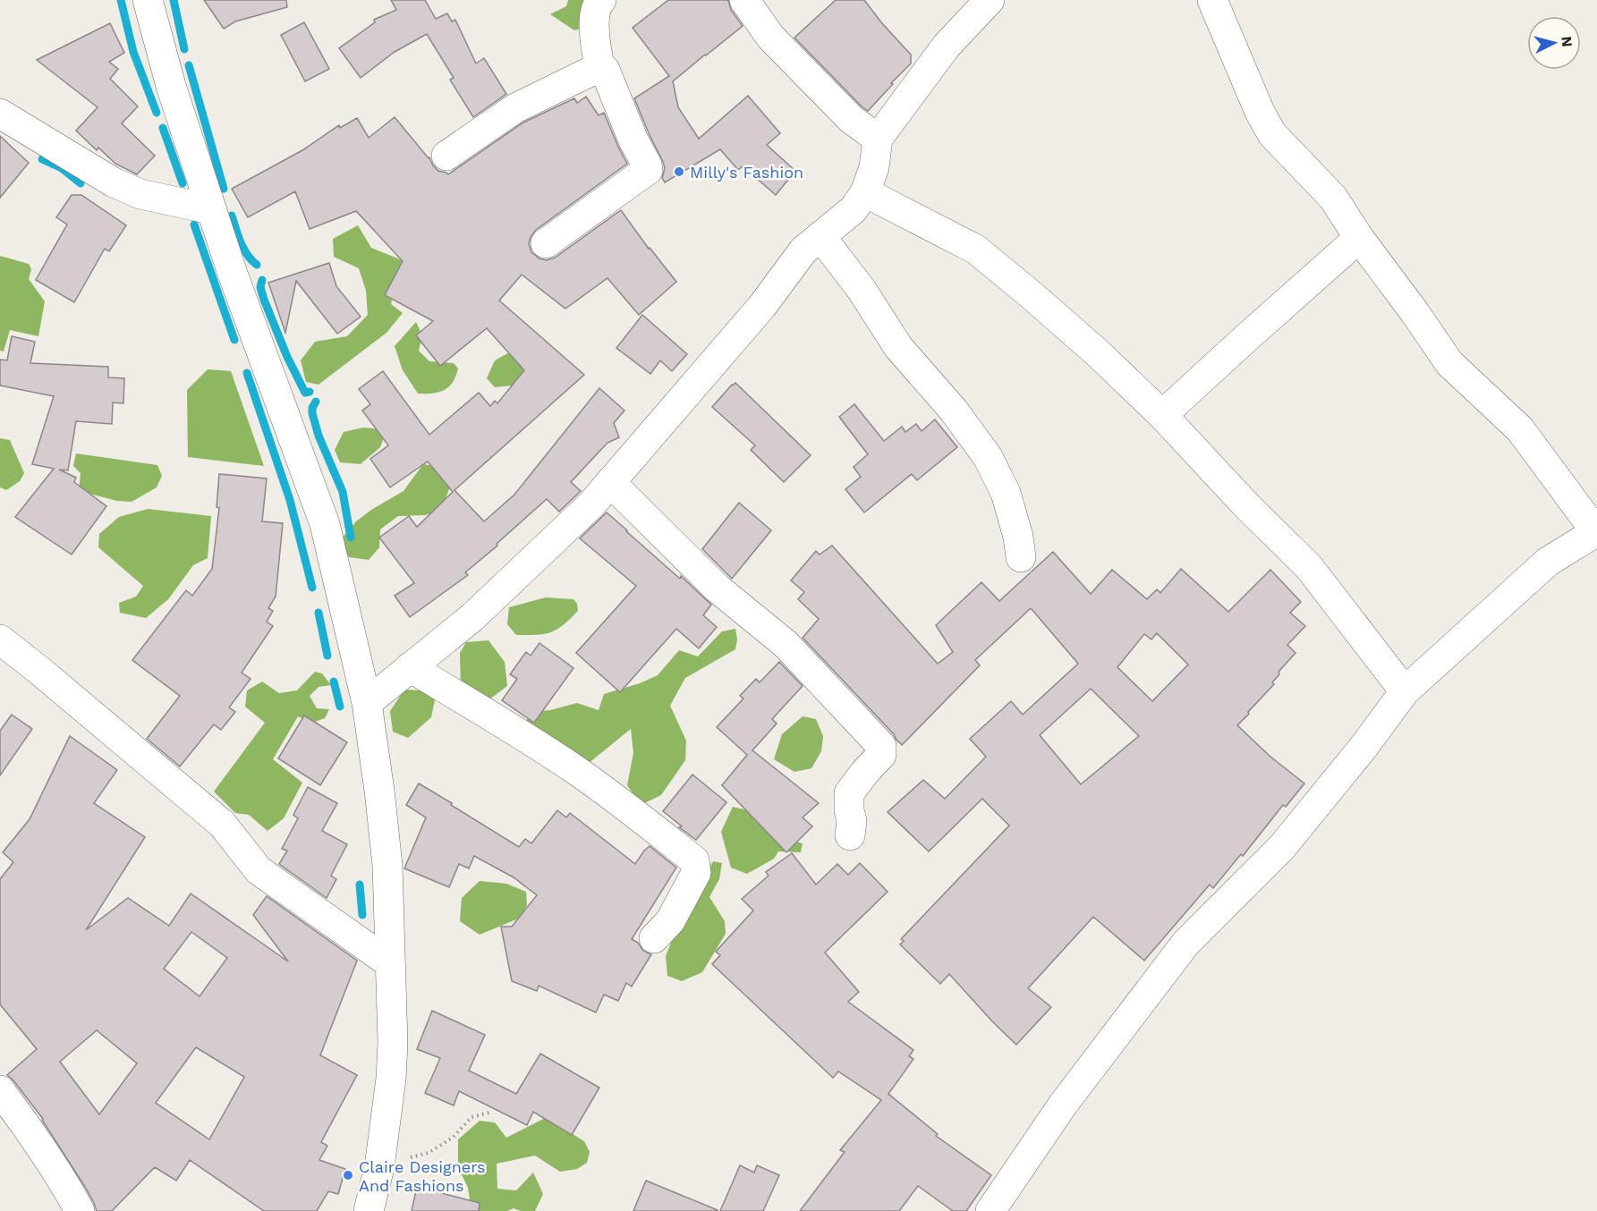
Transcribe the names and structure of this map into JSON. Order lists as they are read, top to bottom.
{
  "places": ["Milly's Fashion", "Claire Designers And Fashions"],
  "north": "right"
}
